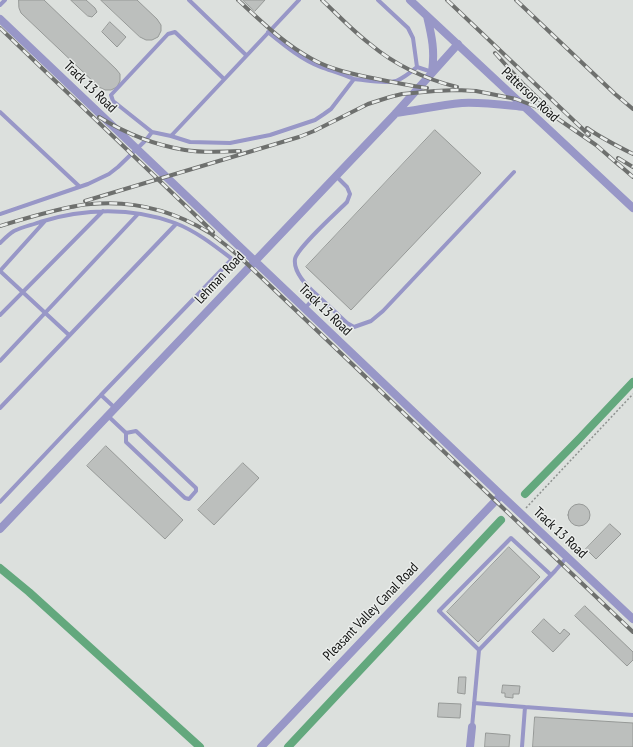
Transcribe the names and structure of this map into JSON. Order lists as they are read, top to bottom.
{
  "streets": {
    "street": [
      "Track 13 Road",
      "Patterson Road",
      "Lehman Road",
      "Pleasant Valley Canal Road"
    ]
  },
  "crossings": [
    ["Track 13 Road", "Lehman Road"],
    ["Track 13 Road", "Pleasant Valley Canal Road"],
    ["Patterson Road", "Lehman Road"]
  ]
}
